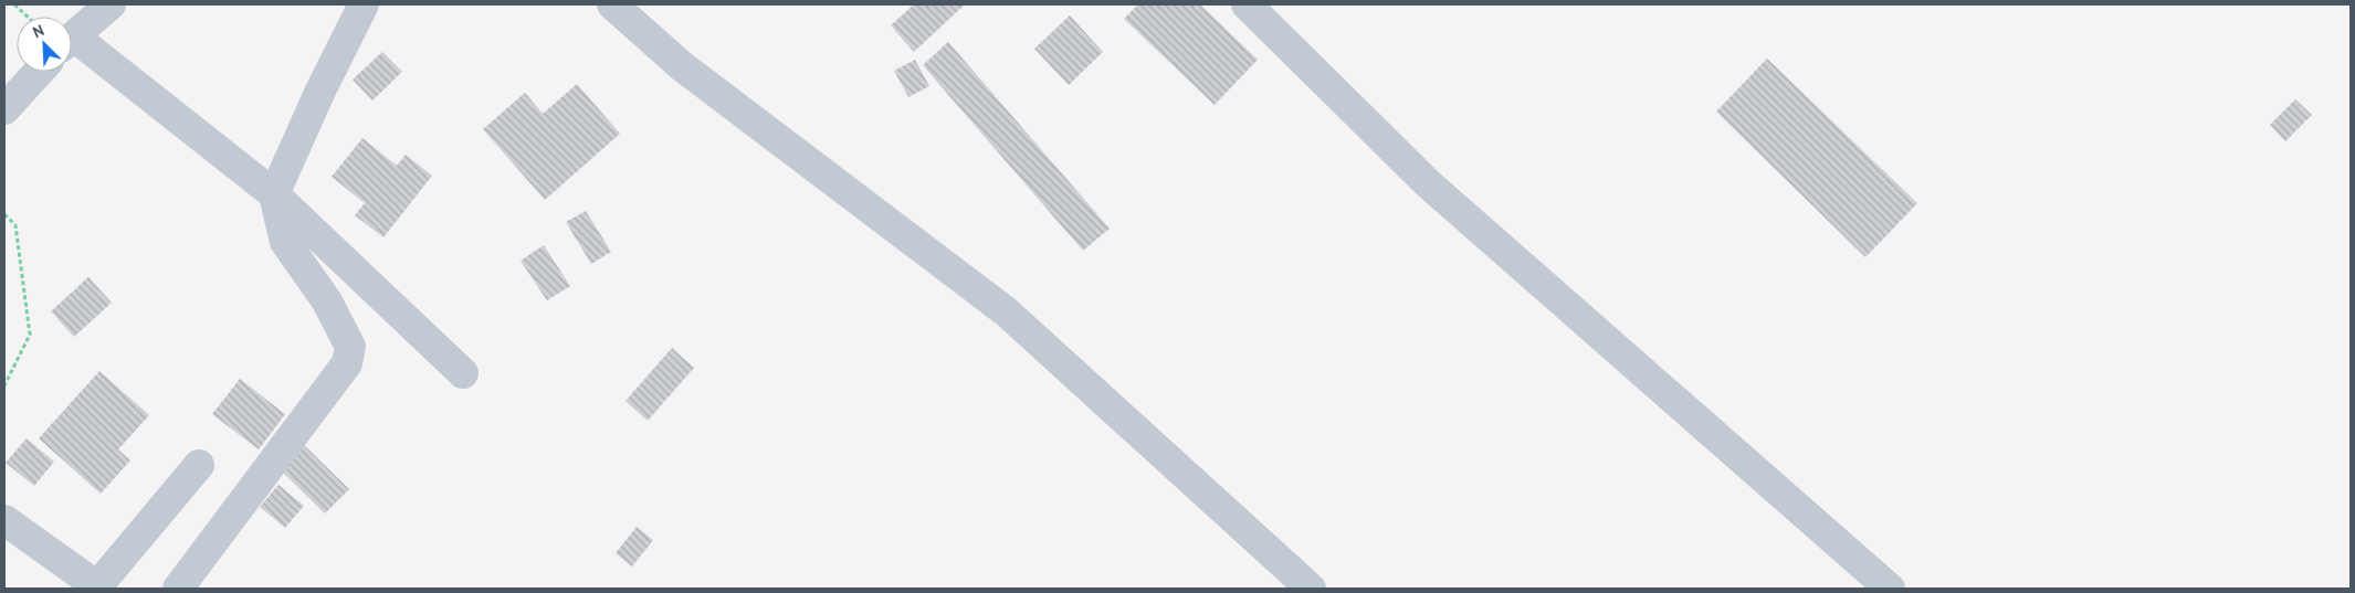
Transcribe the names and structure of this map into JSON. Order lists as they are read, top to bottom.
{
  "north": "top left"
}
